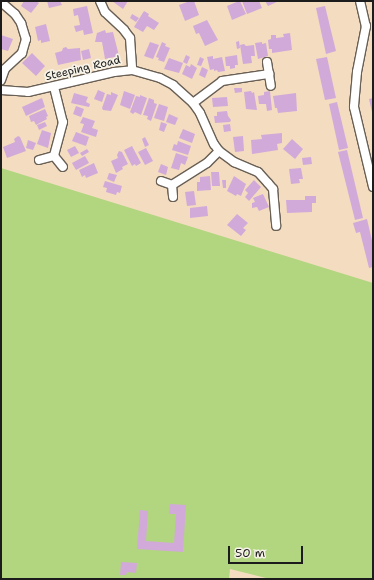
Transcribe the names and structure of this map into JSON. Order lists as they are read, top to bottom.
{
  "streets": {
    "street": ["Steeping Road"]
  },
  "scale_bar": "50 m"
}
